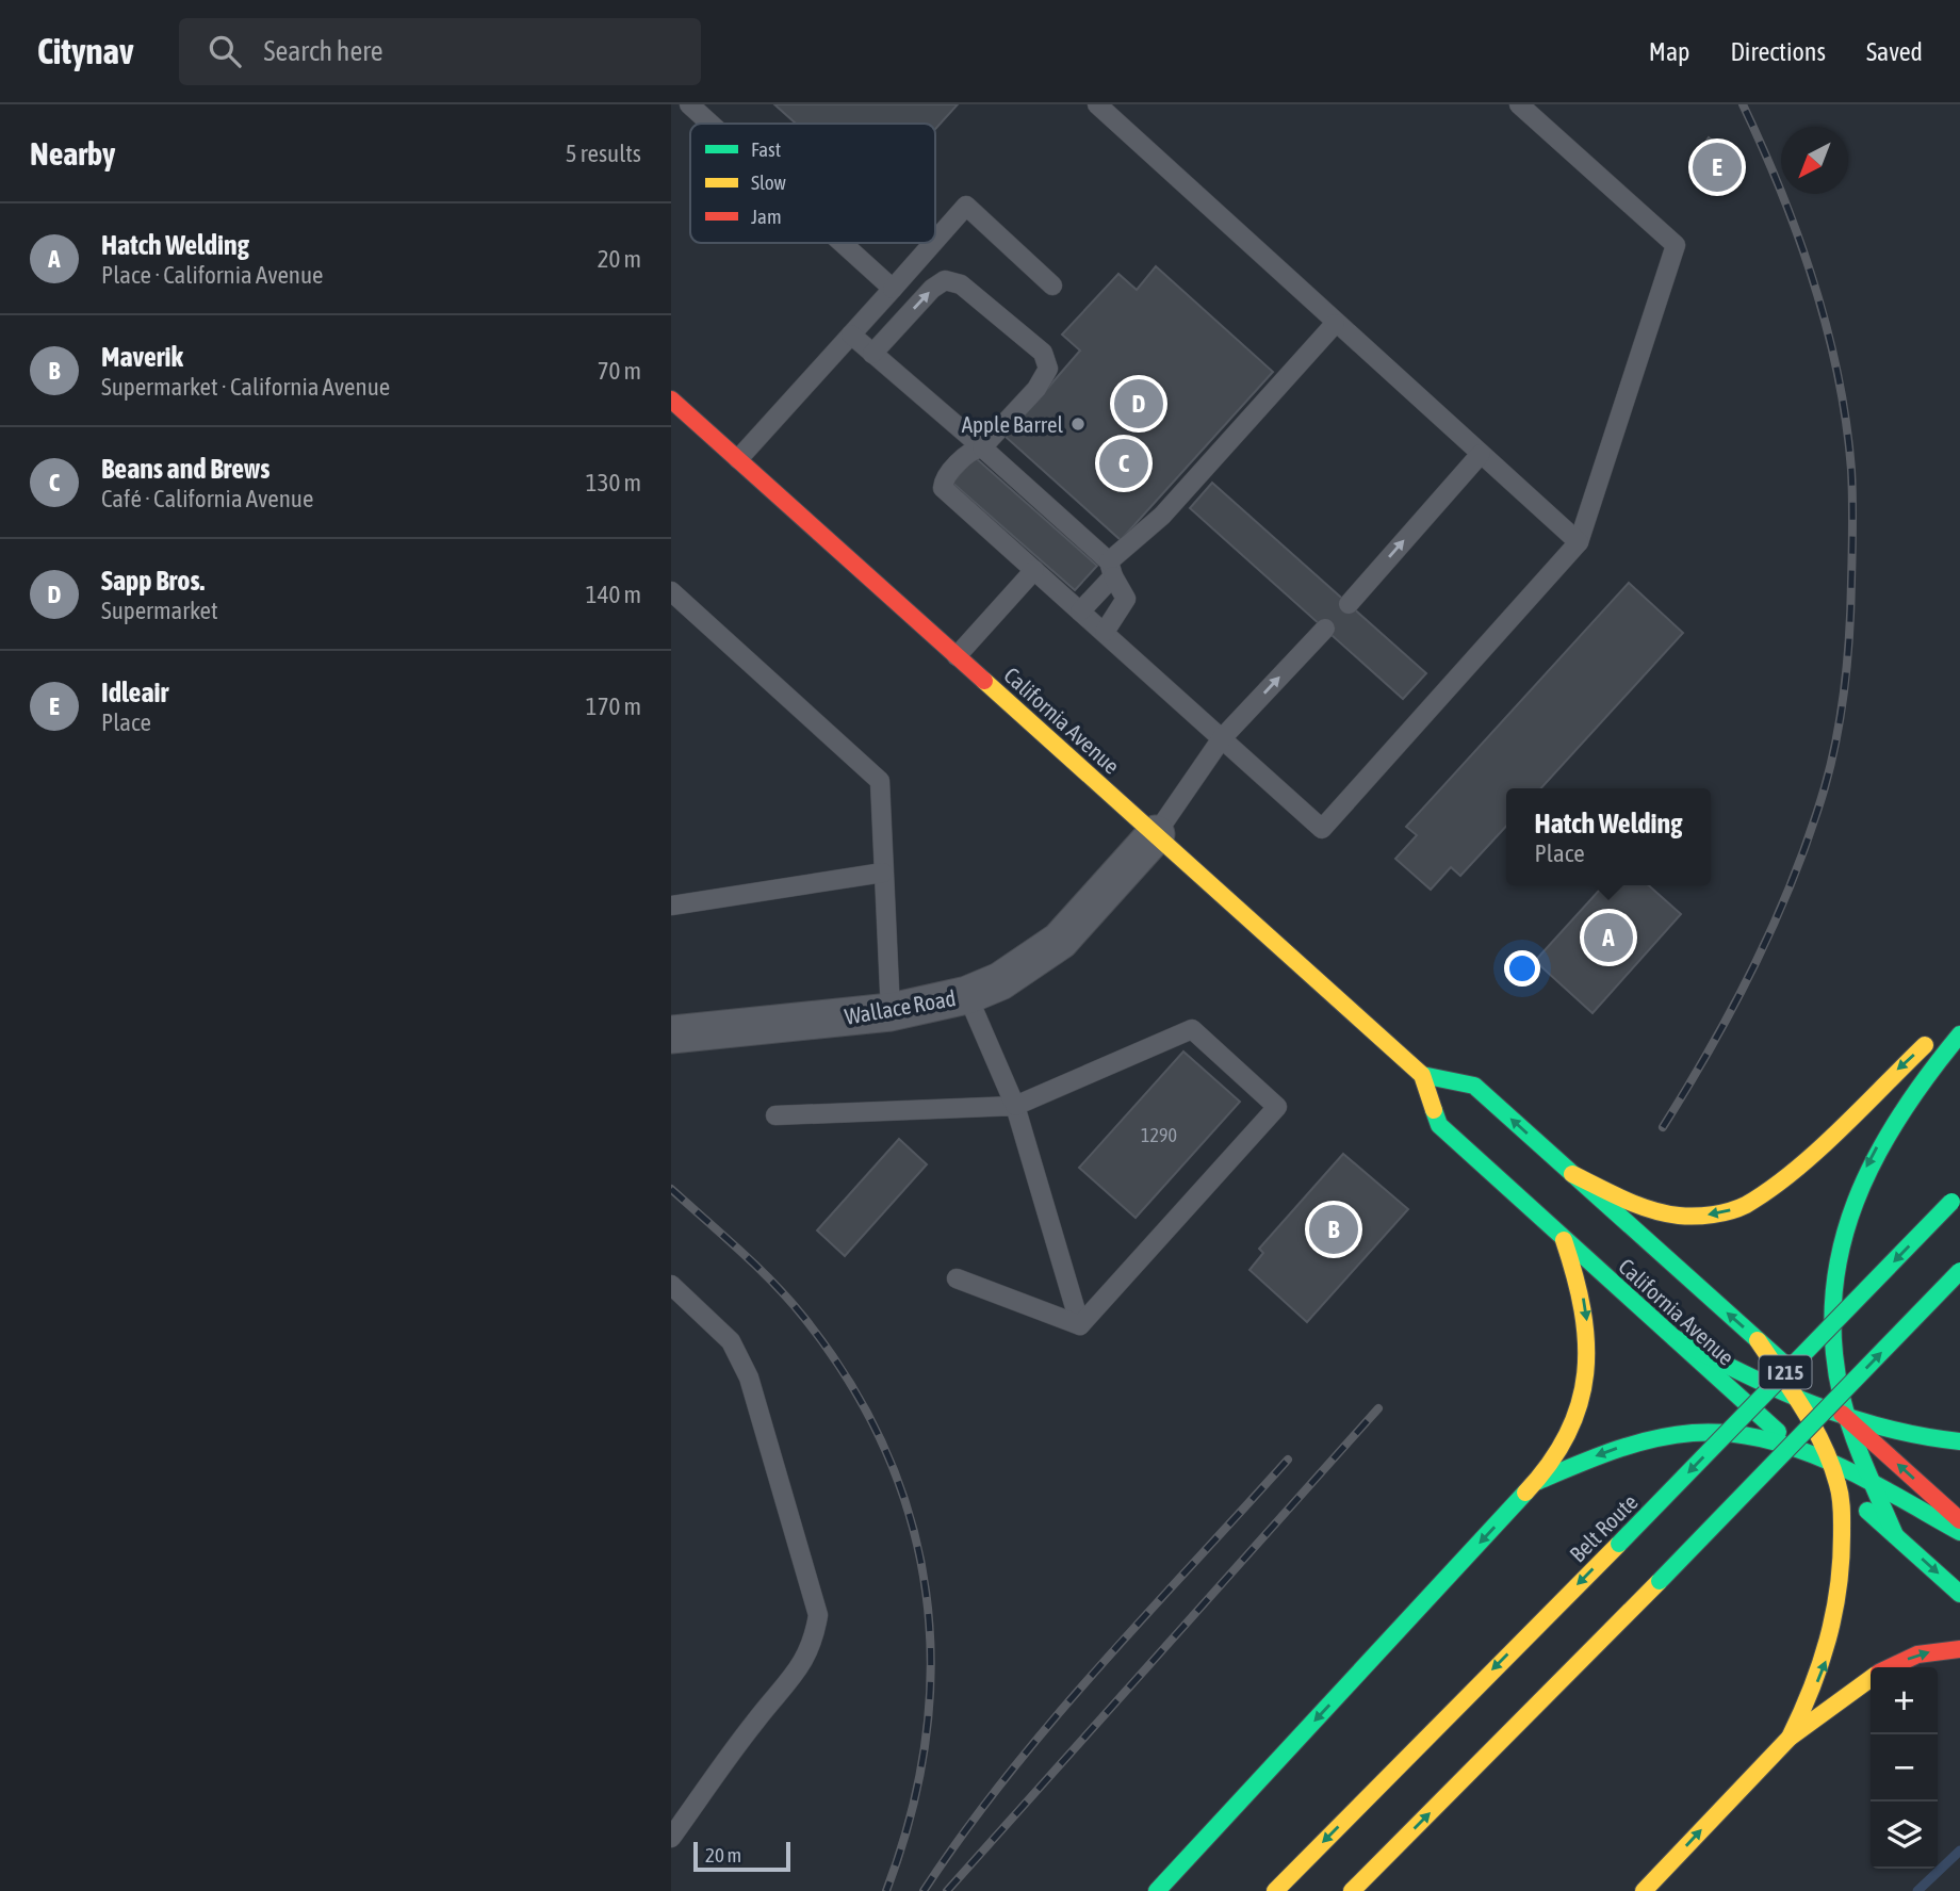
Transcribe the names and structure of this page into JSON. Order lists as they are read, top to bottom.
{
  "streets": {
    "main road": ["California Avenue", "I 215", "Belt Route"],
    "street": ["Wallace Road"]
  },
  "crossings": [
    ["California Avenue", "Wallace Road"]
  ],
  "places": ["Apple Barrel"],
  "house_numbers": ["1290"],
  "legend": ["Fast", "Slow", "Jam"],
  "scale_bar": "20 m",
  "north": "bottom left",
  "page": {
    "header": "Citynav",
    "search": "Search here",
    "nav": ["Map", "Directions", "Saved"],
    "heading": ["Nearby", "5 results"],
    "pins": [
      "E",
      "D",
      "C",
      "A",
      "B"
    ],
    "list": [
      {
        "mark": "A",
        "name": "Hatch Welding",
        "note": "Place · California Avenue",
        "value": "20 m"
      },
      {
        "mark": "B",
        "name": "Maverik",
        "note": "Supermarket · California Avenue",
        "value": "70 m"
      },
      {
        "mark": "C",
        "name": "Beans and Brews",
        "note": "Café · California Avenue",
        "value": "130 m"
      },
      {
        "mark": "D",
        "name": "Sapp Bros.",
        "note": "Supermarket",
        "value": "140 m"
      },
      {
        "mark": "E",
        "name": "Idleair",
        "note": "Place",
        "value": "170 m"
      }
    ],
    "popup": ["Hatch Welding", "Place"],
    "map_buttons": ["+", "−"],
    "scale": "20 m"
  }
}
